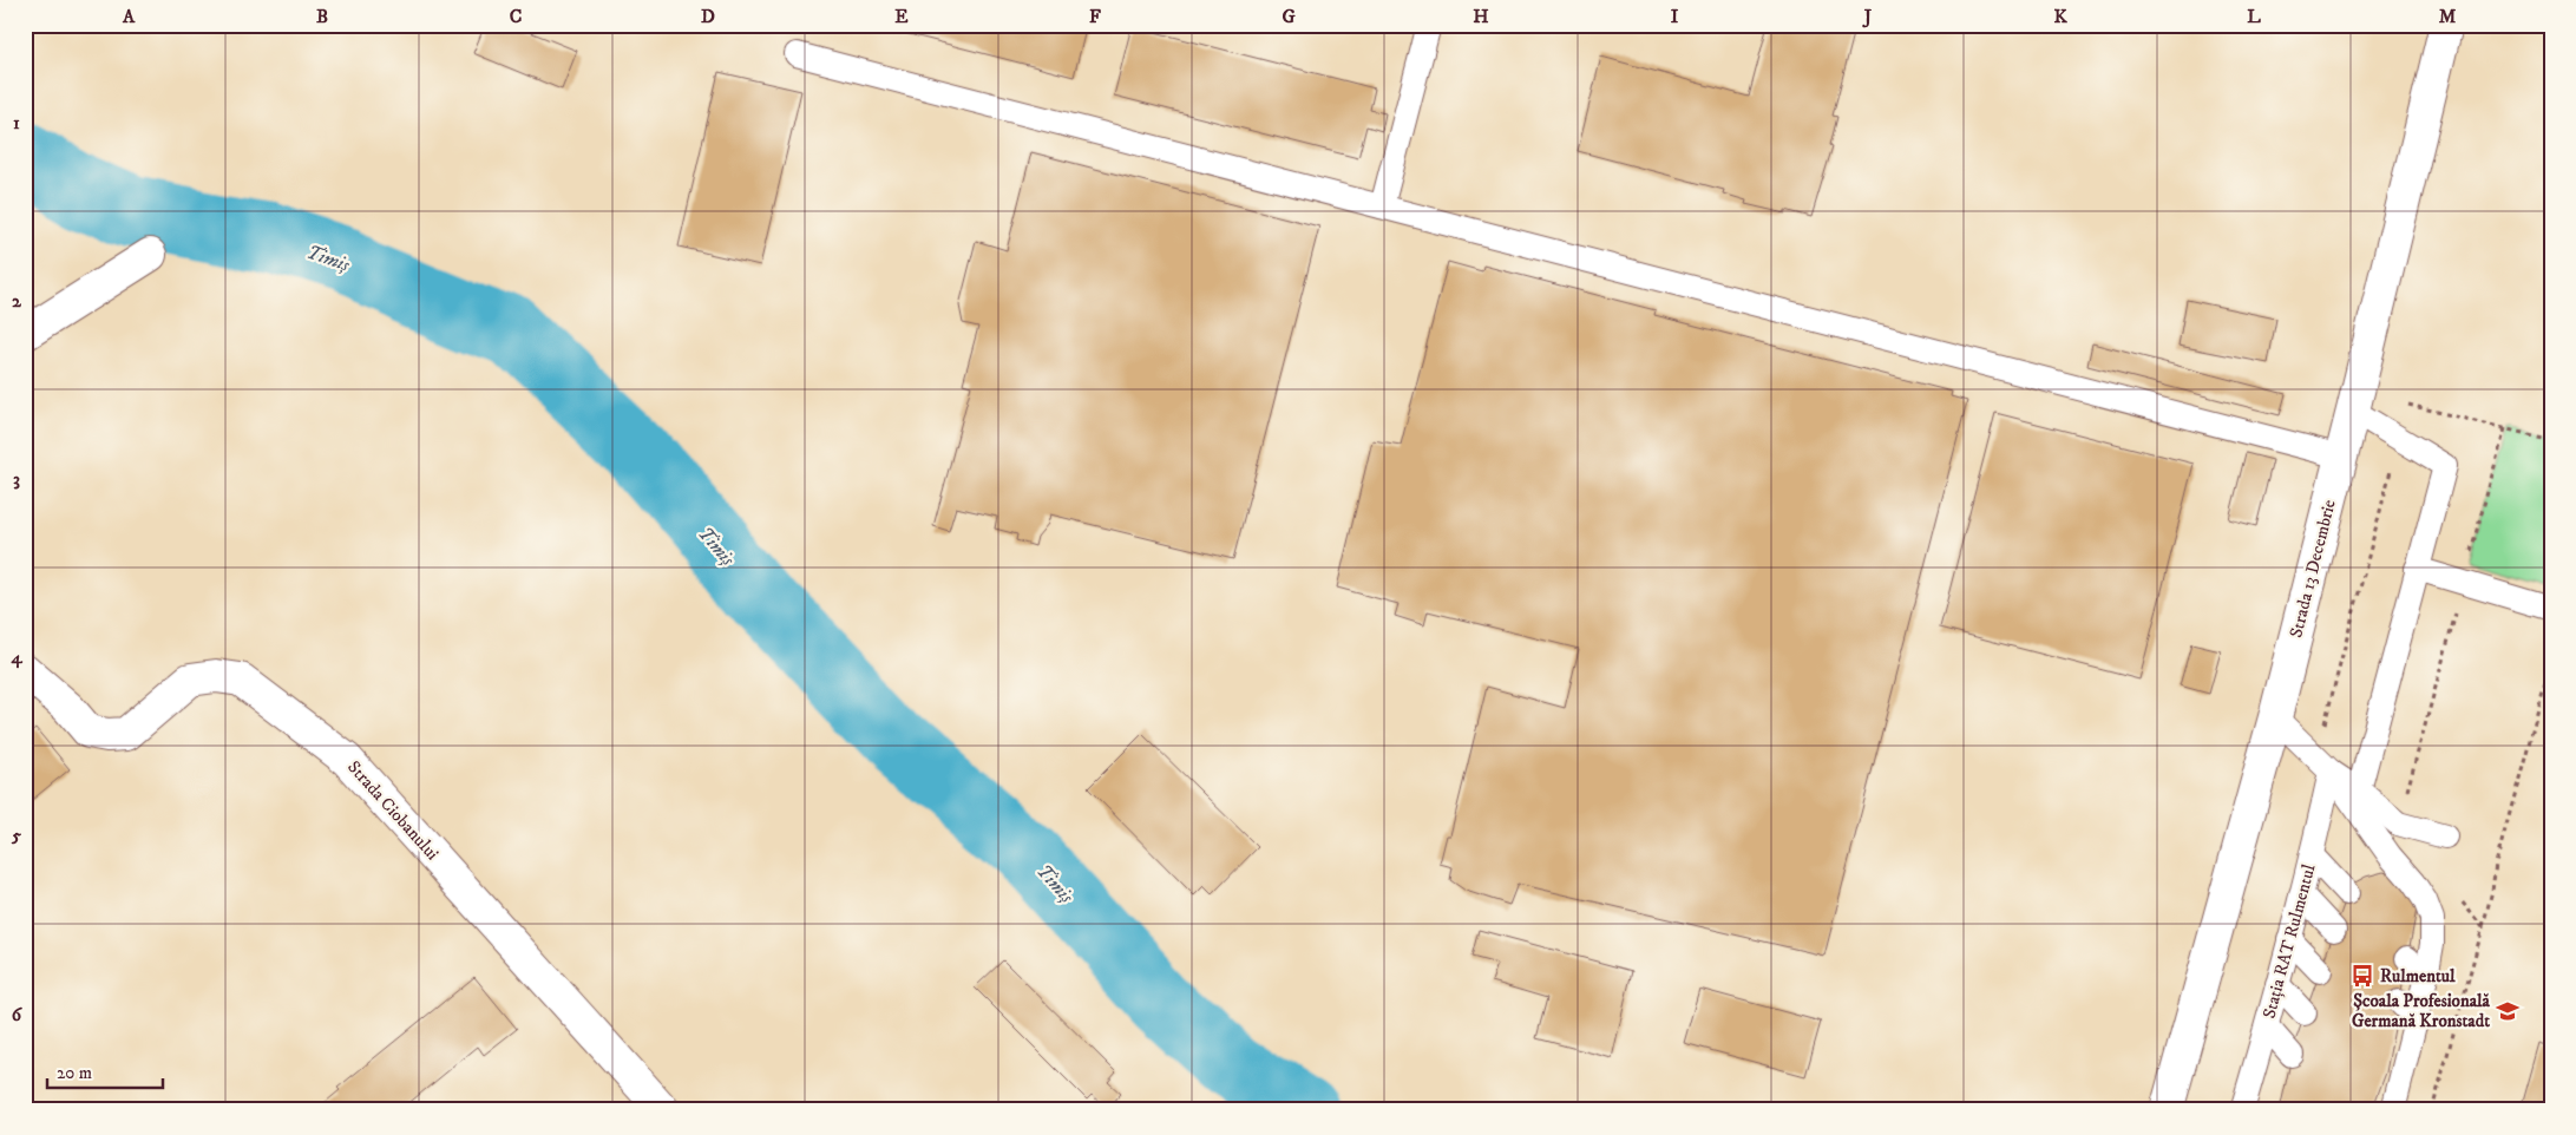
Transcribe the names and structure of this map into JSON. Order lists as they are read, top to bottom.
{
  "streets": {
    "main road": ["Strada 13 Decembrie", "Strada Ciobanului"],
    "lane": ["Stația RAT Rulmentul"]
  },
  "water": ["Timiș"],
  "places": {
    "bus stop": ["Rulmentul"],
    "school or university": ["Școala Profesională Germană Kronstadt"]
  },
  "scale_bar": "20 m",
  "grid": {
    "columns": [
      "A",
      "B",
      "C",
      "D",
      "E",
      "F",
      "G",
      "H",
      "I",
      "J",
      "K",
      "L",
      "M"
    ],
    "rows": [
      "1",
      "2",
      "3",
      "4",
      "5",
      "6"
    ]
  }
}
